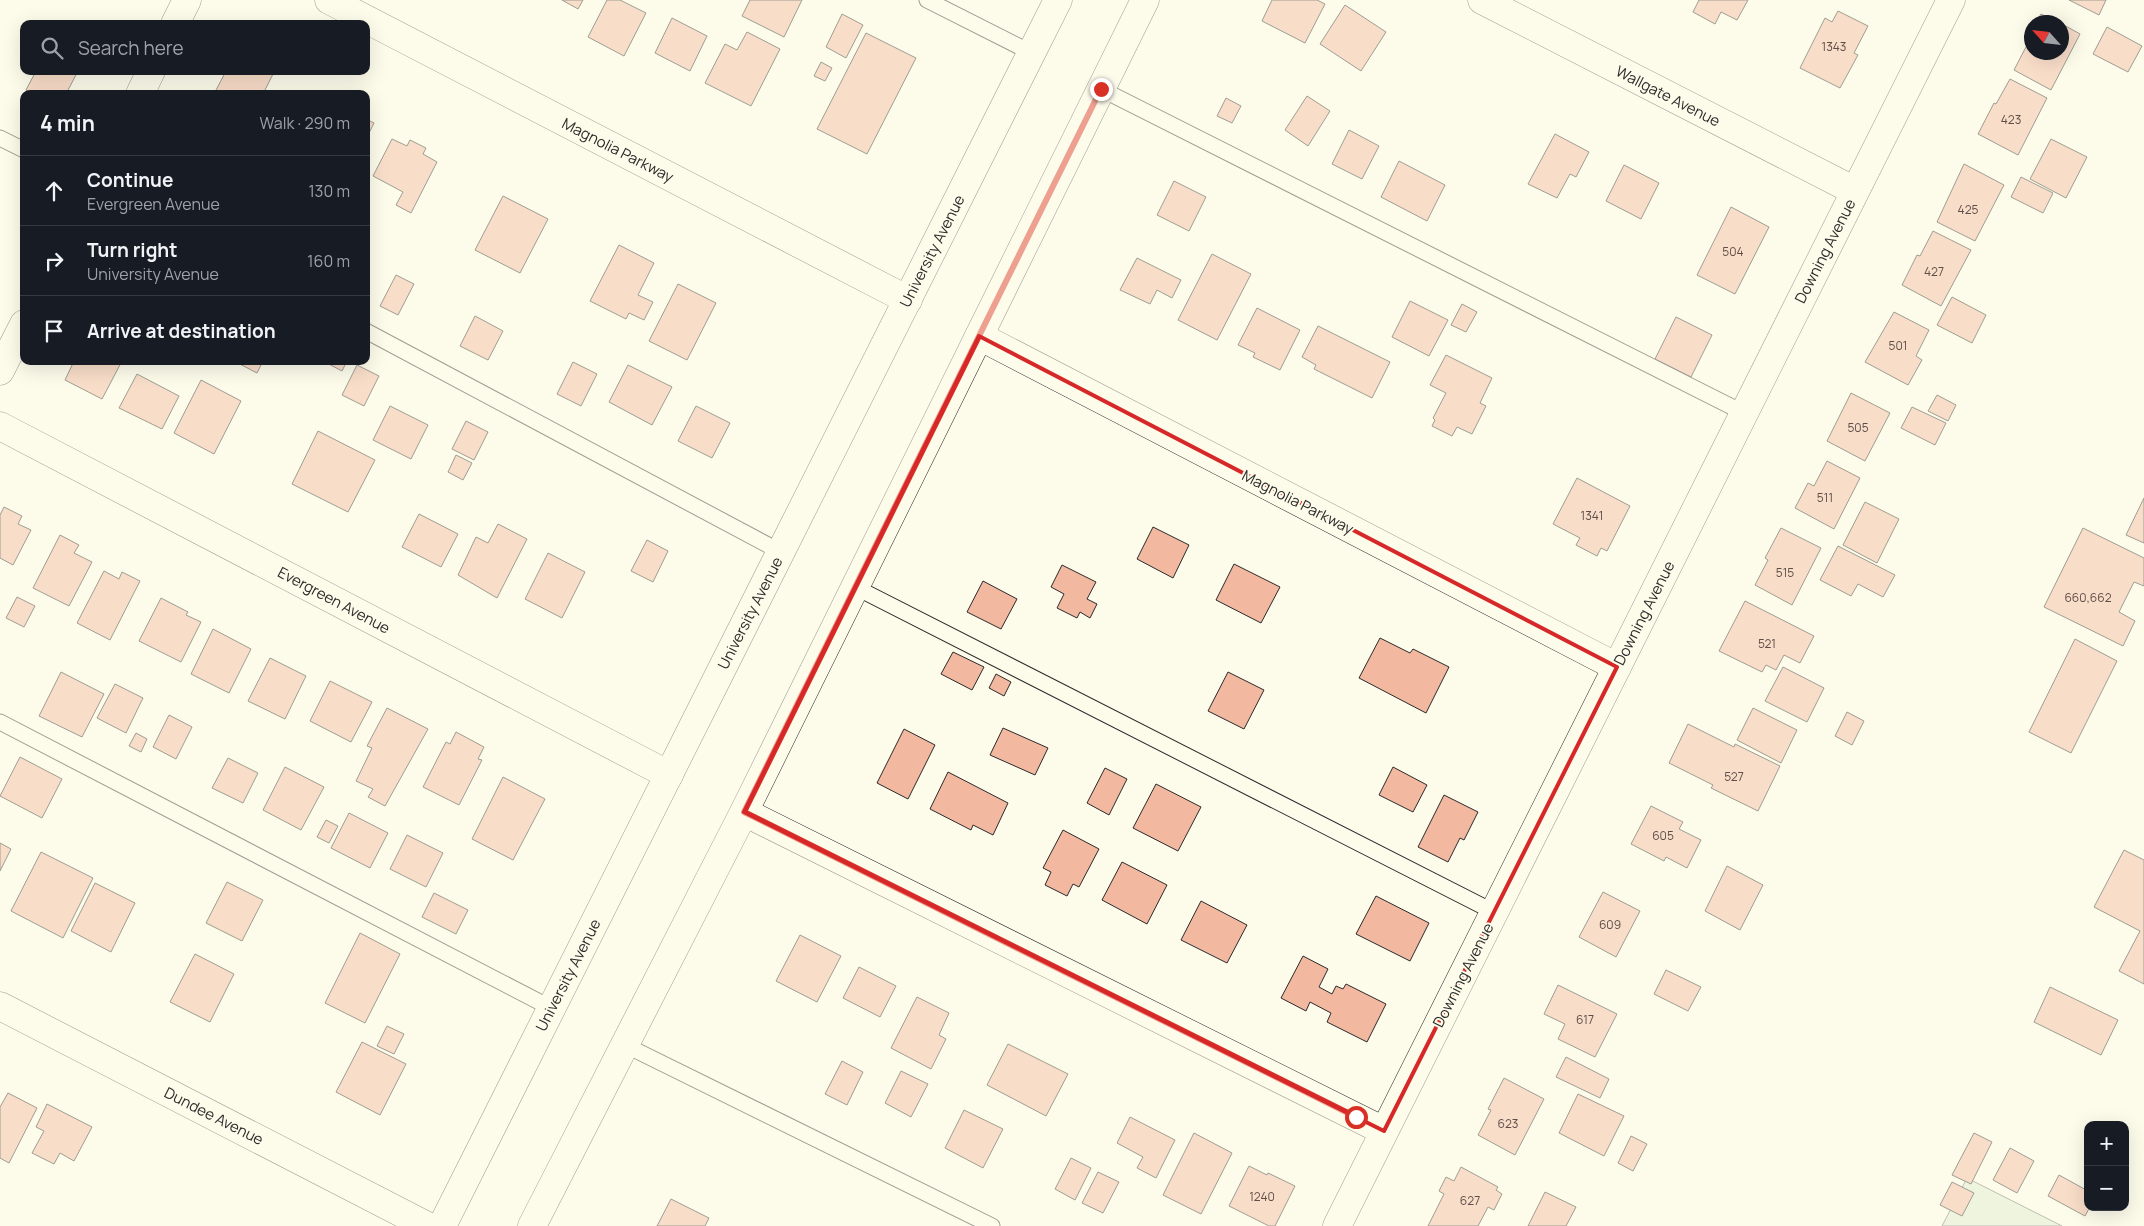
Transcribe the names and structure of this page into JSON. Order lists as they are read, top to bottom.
{
  "streets": {
    "street": [
      "Wallgate Avenue",
      "Magnolia Parkway",
      "University Avenue",
      "Downing Avenue",
      "Evergreen Avenue",
      "Dundee Avenue"
    ]
  },
  "crossings": [
    ["Wallgate Avenue", "Downing Avenue"],
    ["Magnolia Parkway", "University Avenue"],
    ["Magnolia Parkway", "Downing Avenue"],
    ["University Avenue", "Evergreen Avenue"]
  ],
  "house_numbers": [
    "1343",
    "423",
    "425",
    "504",
    "427",
    "501",
    "505",
    "511",
    "1341",
    "515",
    "660,662",
    "521",
    "527",
    "605",
    "609",
    "617",
    "623",
    "1240",
    "627"
  ],
  "north": "top left",
  "page": {
    "search": "Search here",
    "heading": ["4 min", "Walk · 290 m"],
    "list": [
      ["Continue", "Evergreen Avenue", "130 m"],
      ["Turn right", "University Avenue", "160 m"],
      "Arrive at destination"
    ],
    "map_buttons": ["+", "−"]
  }
}
